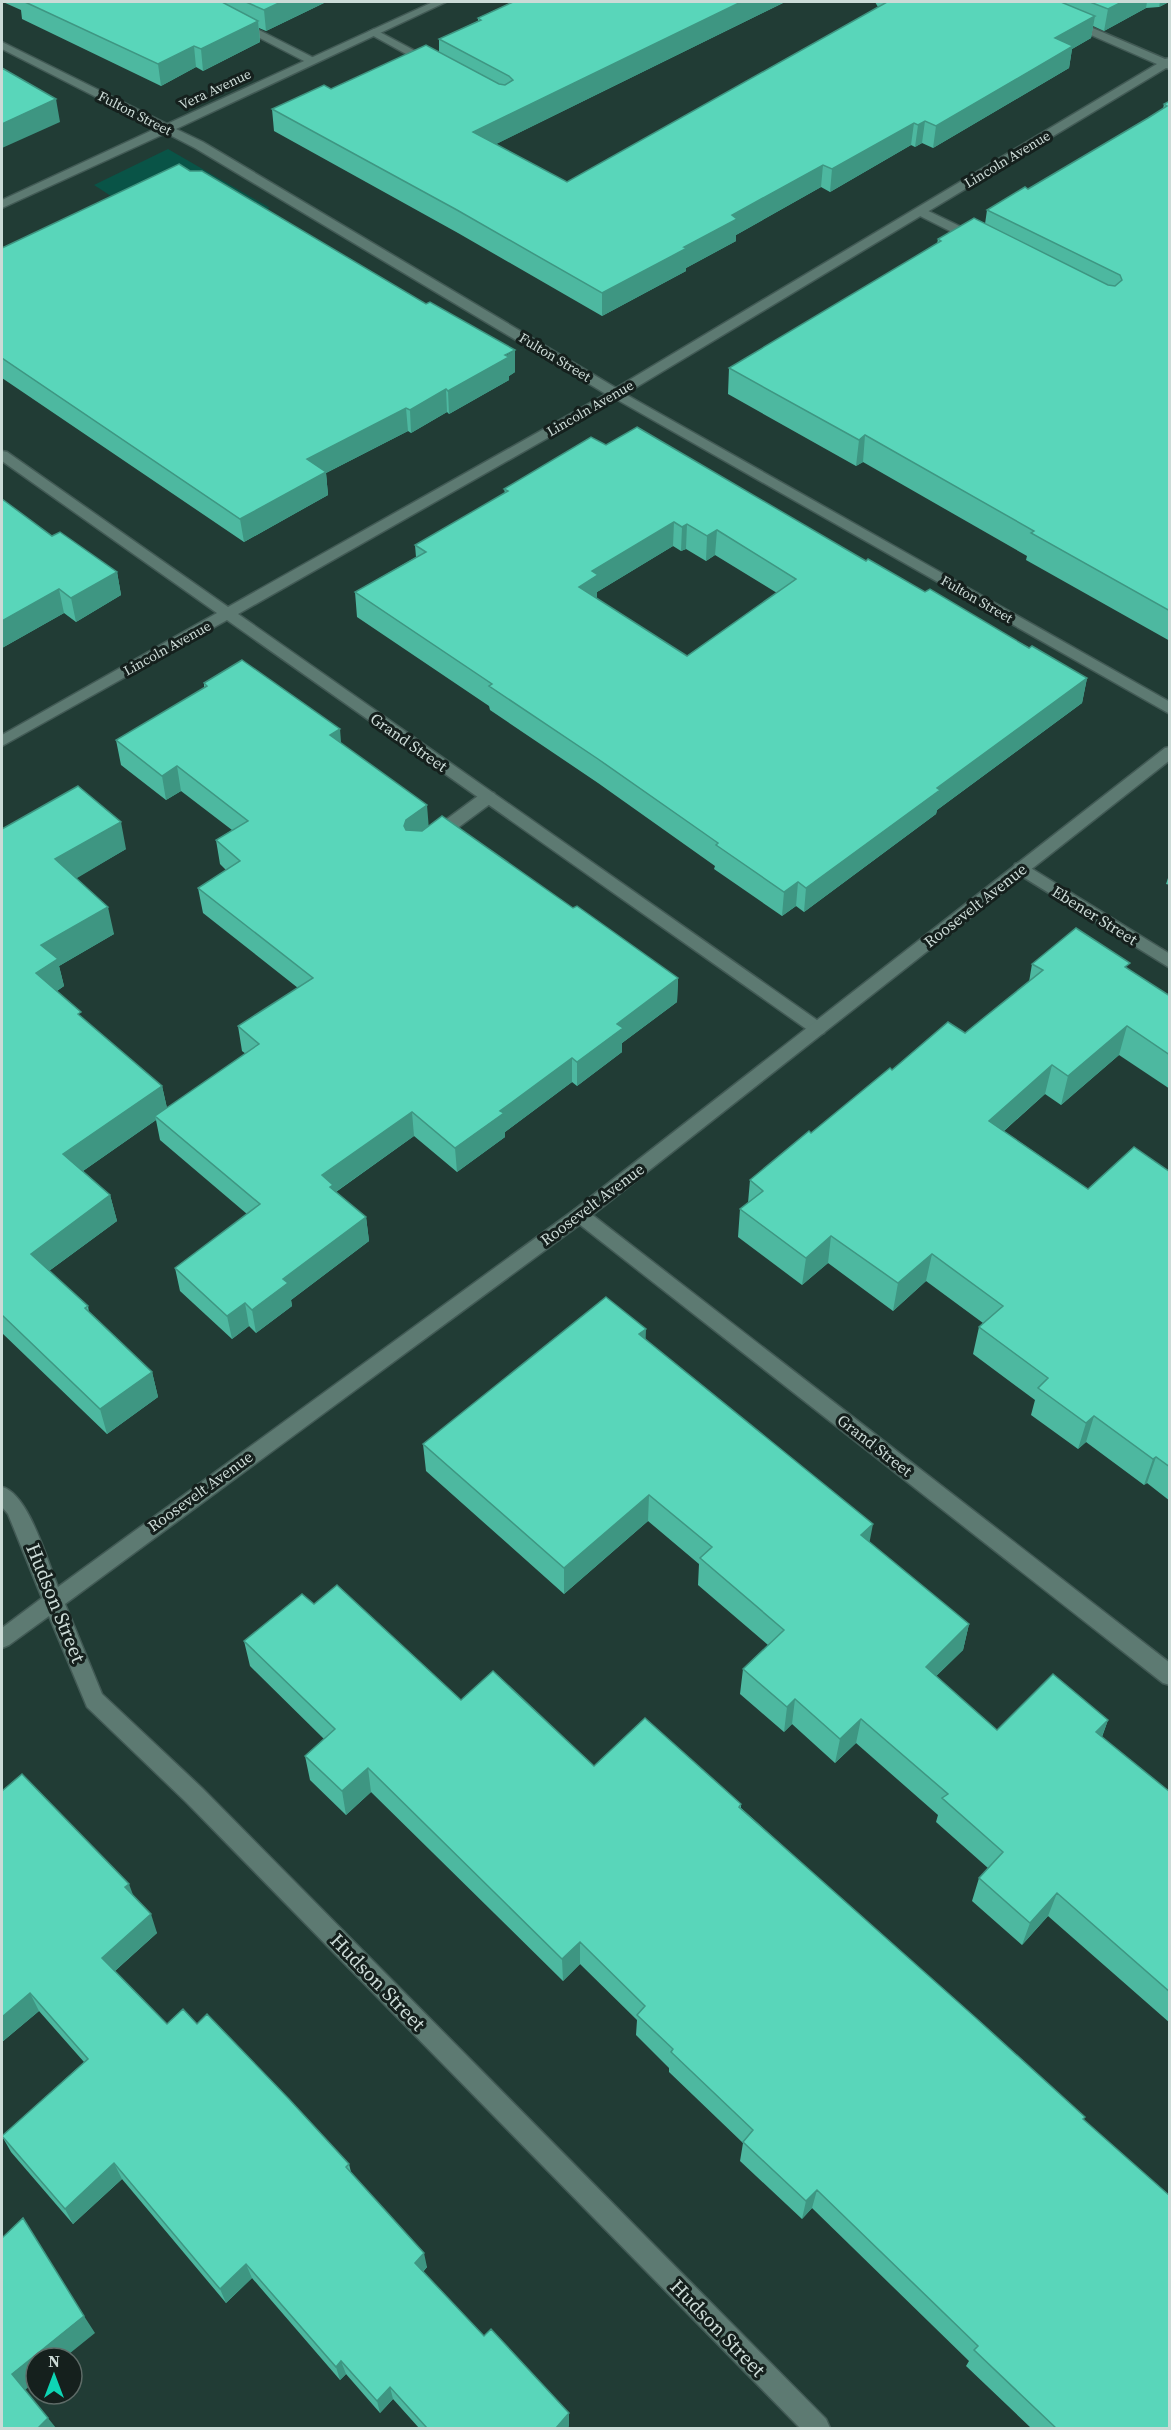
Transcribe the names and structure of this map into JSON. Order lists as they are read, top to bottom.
{
  "streets": {
    "street": [
      "Vera Avenue",
      "Fulton Street",
      "Lincoln Avenue",
      "Grand Street",
      "Roosevelt Avenue",
      "Ebener Street",
      "Hudson Street"
    ]
  },
  "crossings": [
    ["Vera Avenue", "Fulton Street"],
    ["Fulton Street", "Lincoln Avenue"],
    ["Lincoln Avenue", "Grand Street"],
    ["Grand Street", "Roosevelt Avenue"],
    ["Roosevelt Avenue", "Ebener Street"],
    ["Roosevelt Avenue", "Hudson Street"]
  ],
  "north": "top"
}
